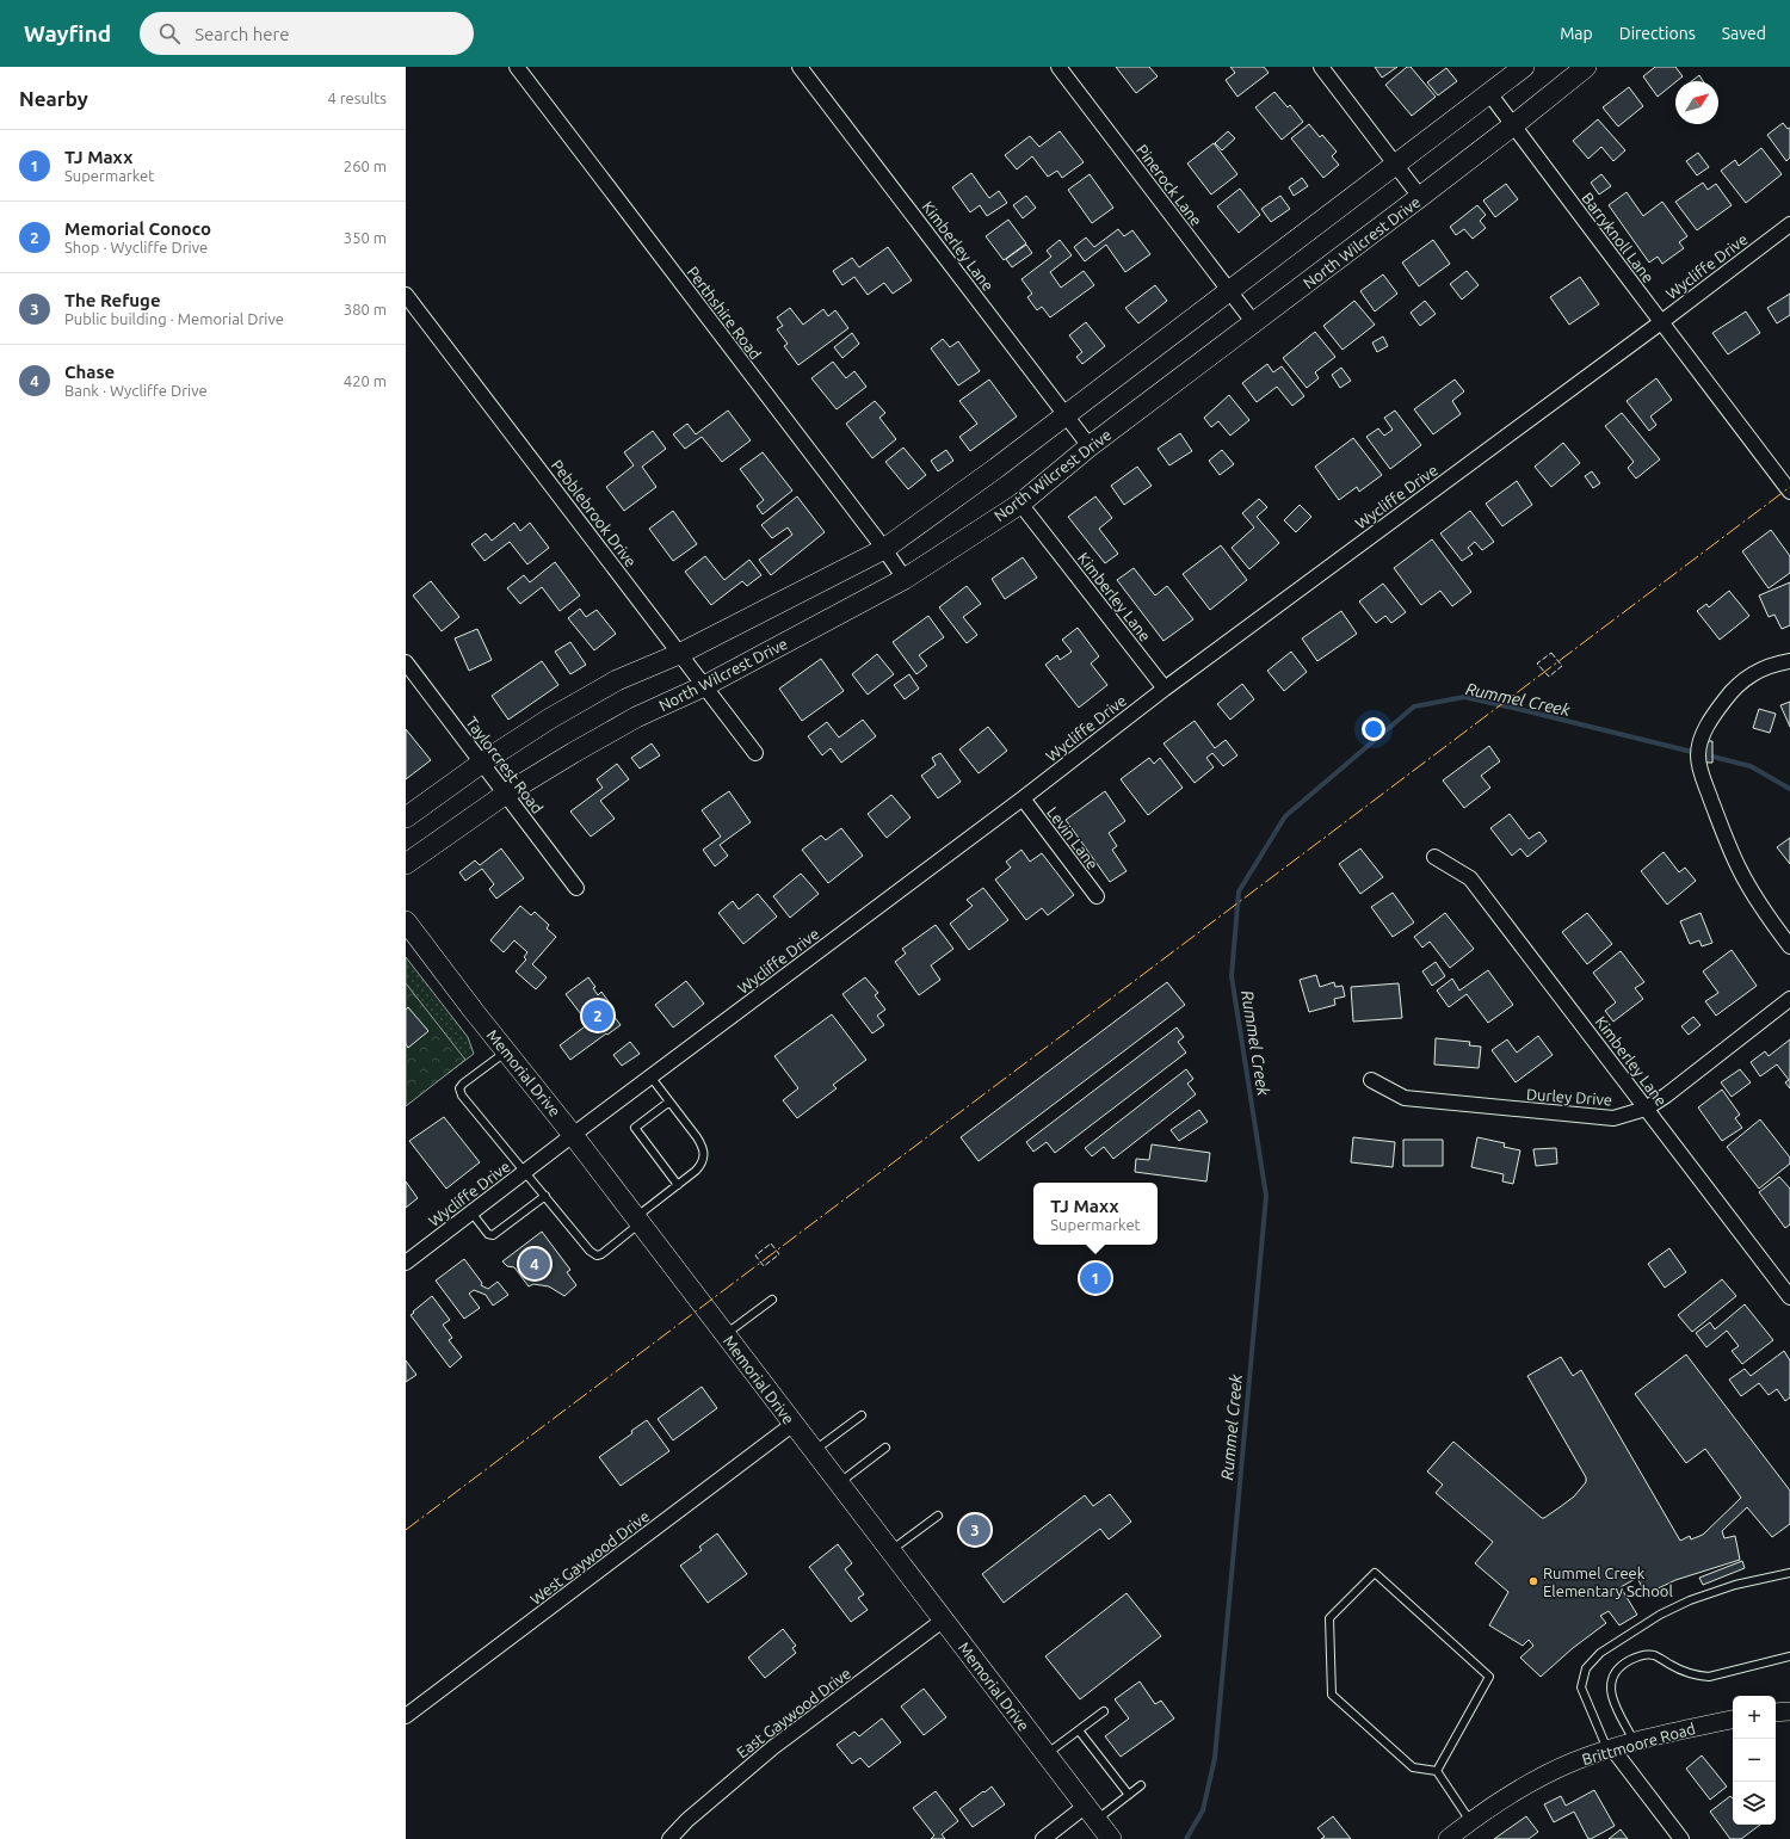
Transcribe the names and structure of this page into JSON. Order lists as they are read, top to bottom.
{
  "streets": {
    "main road": ["North Wilcrest Drive", "Memorial Drive"],
    "street": [
      "Pinerock Lane",
      "Barryknoll Lane",
      "Kimberley Lane",
      "Wycliffe Drive",
      "Perthshire Road",
      "Pebblebrook Drive",
      "Taylorcrest Road",
      "Levin Lane",
      "Durley Drive",
      "West Gaywood Drive",
      "East Gaywood Drive",
      "Brittmoore Road"
    ]
  },
  "crossings": [
    ["Pinerock Lane", "North Wilcrest Drive"],
    ["Barryknoll Lane", "North Wilcrest Drive"],
    ["Barryknoll Lane", "Wycliffe Drive"],
    ["North Wilcrest Drive", "Kimberley Lane"],
    ["North Wilcrest Drive", "Perthshire Road"],
    ["North Wilcrest Drive", "Pebblebrook Drive"],
    ["North Wilcrest Drive", "Taylorcrest Road"],
    ["Kimberley Lane", "Wycliffe Drive"],
    ["Kimberley Lane", "Durley Drive"],
    ["Wycliffe Drive", "Levin Lane"],
    ["Wycliffe Drive", "Memorial Drive"],
    ["Memorial Drive", "West Gaywood Drive"],
    ["Memorial Drive", "East Gaywood Drive"]
  ],
  "water": ["Rummel Creek"],
  "places": ["Rummel Creek Elementary School"],
  "north": "top right",
  "page": {
    "header": "Wayfind",
    "search": "Search here",
    "nav": ["Map", "Directions", "Saved"],
    "heading": ["Nearby", "4 results"],
    "list": [
      {
        "mark": "1",
        "name": "TJ Maxx",
        "note": "Supermarket",
        "value": "260 m"
      },
      {
        "mark": "2",
        "name": "Memorial Conoco",
        "note": "Shop · Wycliffe Drive",
        "value": "350 m"
      },
      {
        "mark": "3",
        "name": "The Refuge",
        "note": "Public building · Memorial Drive",
        "value": "380 m"
      },
      {
        "mark": "4",
        "name": "Chase",
        "note": "Bank · Wycliffe Drive",
        "value": "420 m"
      }
    ],
    "pins": [
      "2",
      "4",
      "1",
      "3"
    ],
    "popup": ["TJ Maxx", "Supermarket"],
    "map_buttons": ["+", "−"]
  }
}
